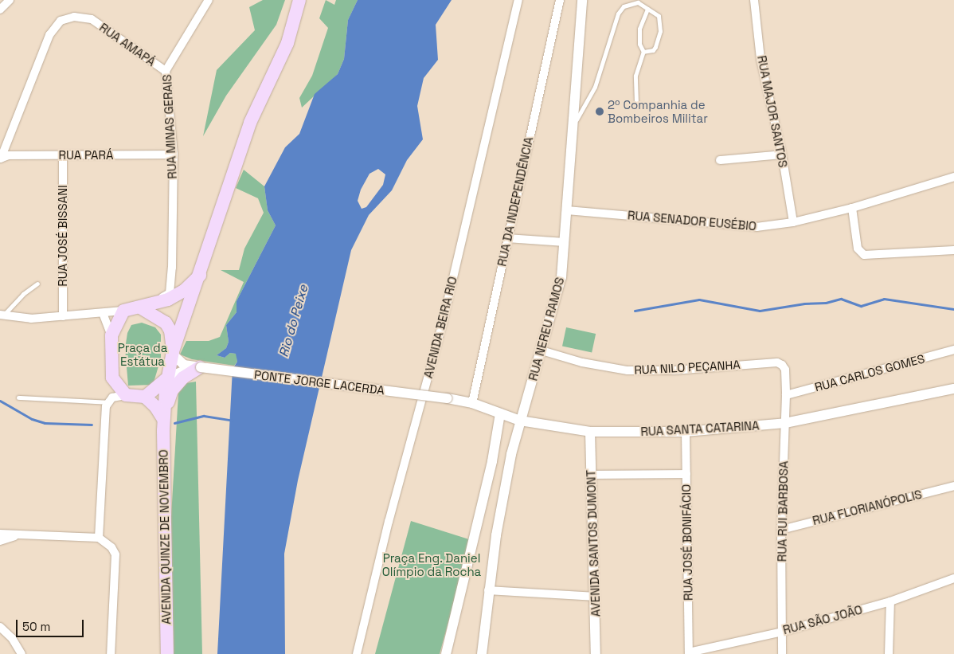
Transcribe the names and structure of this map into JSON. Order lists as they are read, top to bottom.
{
  "streets": {
    "main road": ["AVENIDA QUINZE DE NOVEMBRO"],
    "street": [
      "RUA AMAPÁ",
      "RUA MAJOR SANTOS",
      "RUA MINAS GERAIS",
      "RUA PARÁ",
      "RUA DA INDEPENDÊNCIA",
      "RUA SENADOR EUSÉBIO",
      "RUA JOSÉ BISSANI",
      "AVENIDA BEIRA RIO",
      "RUA NEREU RAMOS",
      "RUA NILO PEÇANHA",
      "RUA CARLOS GOMES",
      "PONTE JORGE LACERDA",
      "RUA SANTA CATARINA",
      "RUA FLORIANÓPOLIS",
      "RUA RUI BARBOSA",
      "RUA JOSÉ BONIFÁCIO",
      "AVENIDA SANTOS DUMONT",
      "RUA SÃO JOÃO"
    ]
  },
  "crossings": [
    ["RUA AMAPÁ", "RUA MINAS GERAIS"],
    ["RUA AMAPÁ", "RUA PARÁ"],
    ["RUA MAJOR SANTOS", "RUA SENADOR EUSÉBIO"],
    ["RUA MINAS GERAIS", "RUA PARÁ"],
    ["RUA PARÁ", "RUA JOSÉ BISSANI"],
    ["RUA DA INDEPENDÊNCIA", "RUA SANTA CATARINA"],
    ["RUA SENADOR EUSÉBIO", "RUA NEREU RAMOS"],
    ["RUA NEREU RAMOS", "RUA NILO PEÇANHA"],
    ["RUA NEREU RAMOS", "RUA SANTA CATARINA"],
    ["RUA NILO PEÇANHA", "RUA RUI BARBOSA"],
    ["RUA CARLOS GOMES", "RUA RUI BARBOSA"],
    ["PONTE JORGE LACERDA", "RUA SANTA CATARINA"],
    ["PONTE JORGE LACERDA", "AVENIDA QUINZE DE NOVEMBRO"],
    ["RUA SANTA CATARINA", "RUA RUI BARBOSA"],
    ["RUA SANTA CATARINA", "RUA JOSÉ BONIFÁCIO"],
    ["RUA SANTA CATARINA", "AVENIDA SANTOS DUMONT"],
    ["RUA FLORIANÓPOLIS", "RUA RUI BARBOSA"],
    ["RUA RUI BARBOSA", "RUA SÃO JOÃO"],
    ["RUA JOSÉ BONIFÁCIO", "RUA SÃO JOÃO"]
  ],
  "water": ["Rio do Peixe"],
  "parks": ["Praça da Estátua", "Praça Eng. Daniel Olímpio da Rocha"],
  "places": ["2º Companhia de Bombeiros Militar"],
  "scale_bar": "50 m"
}
